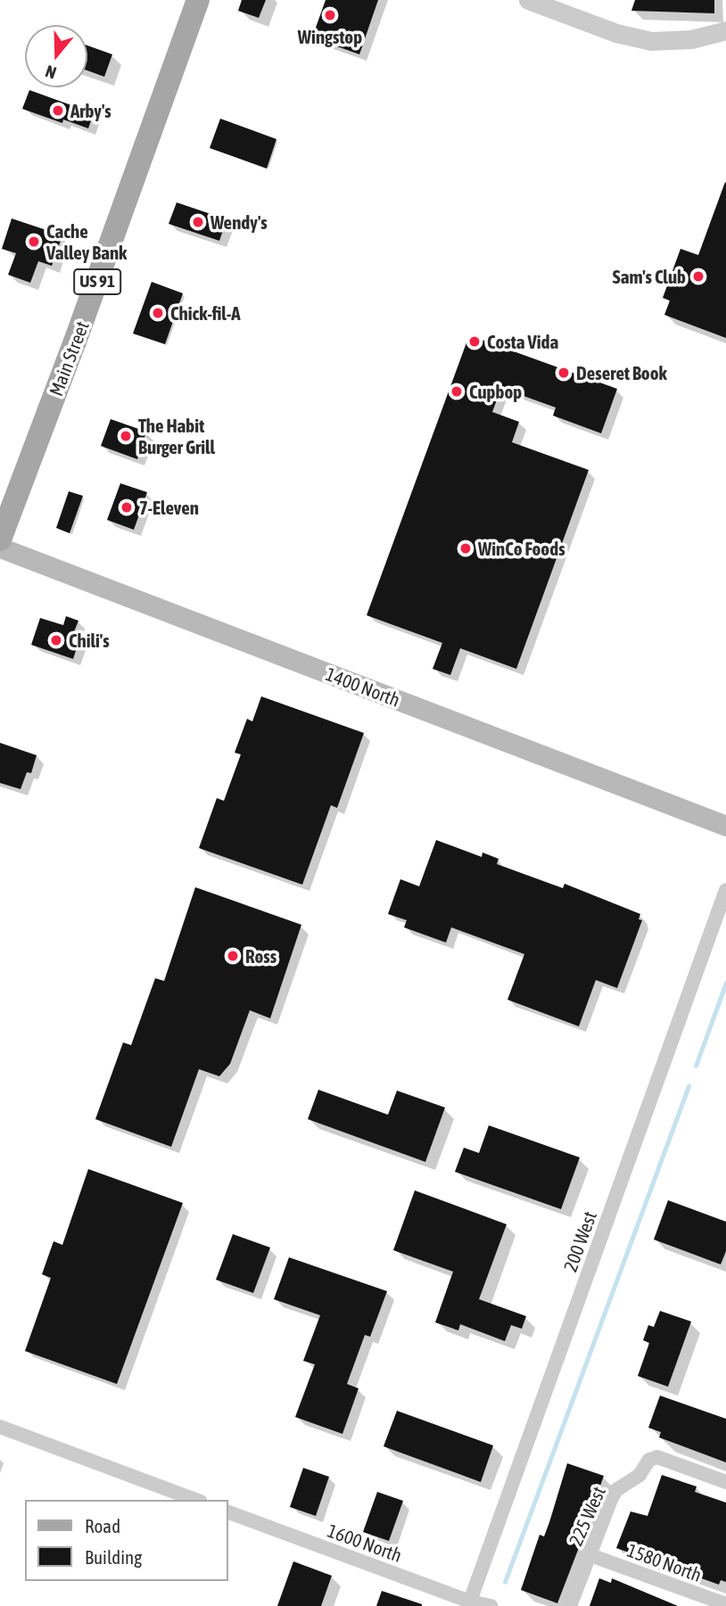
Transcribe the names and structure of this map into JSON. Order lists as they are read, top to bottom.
{
  "streets": {
    "main road": ["US 91", "Main Street", "1400 North"],
    "street": [
      "200 West",
      "225 West",
      "1600 North",
      "1580 North"
    ]
  },
  "crossings": [
    ["200 West", "1600 North"],
    ["225 West", "1580 North"]
  ],
  "places": [
    "Wingstop",
    "Arby's",
    "Wendy's",
    "Cache Valley Bank",
    "Sam's Club",
    "Chick-fil-A",
    "Costa Vida",
    "Deseret Book",
    "Cupbop",
    "The Habit Burger Grill",
    "7-Eleven",
    "WinCo Foods",
    "Chili's",
    "Ross"
  ],
  "legend": ["Road", "Building"],
  "north": "bottom"
}
